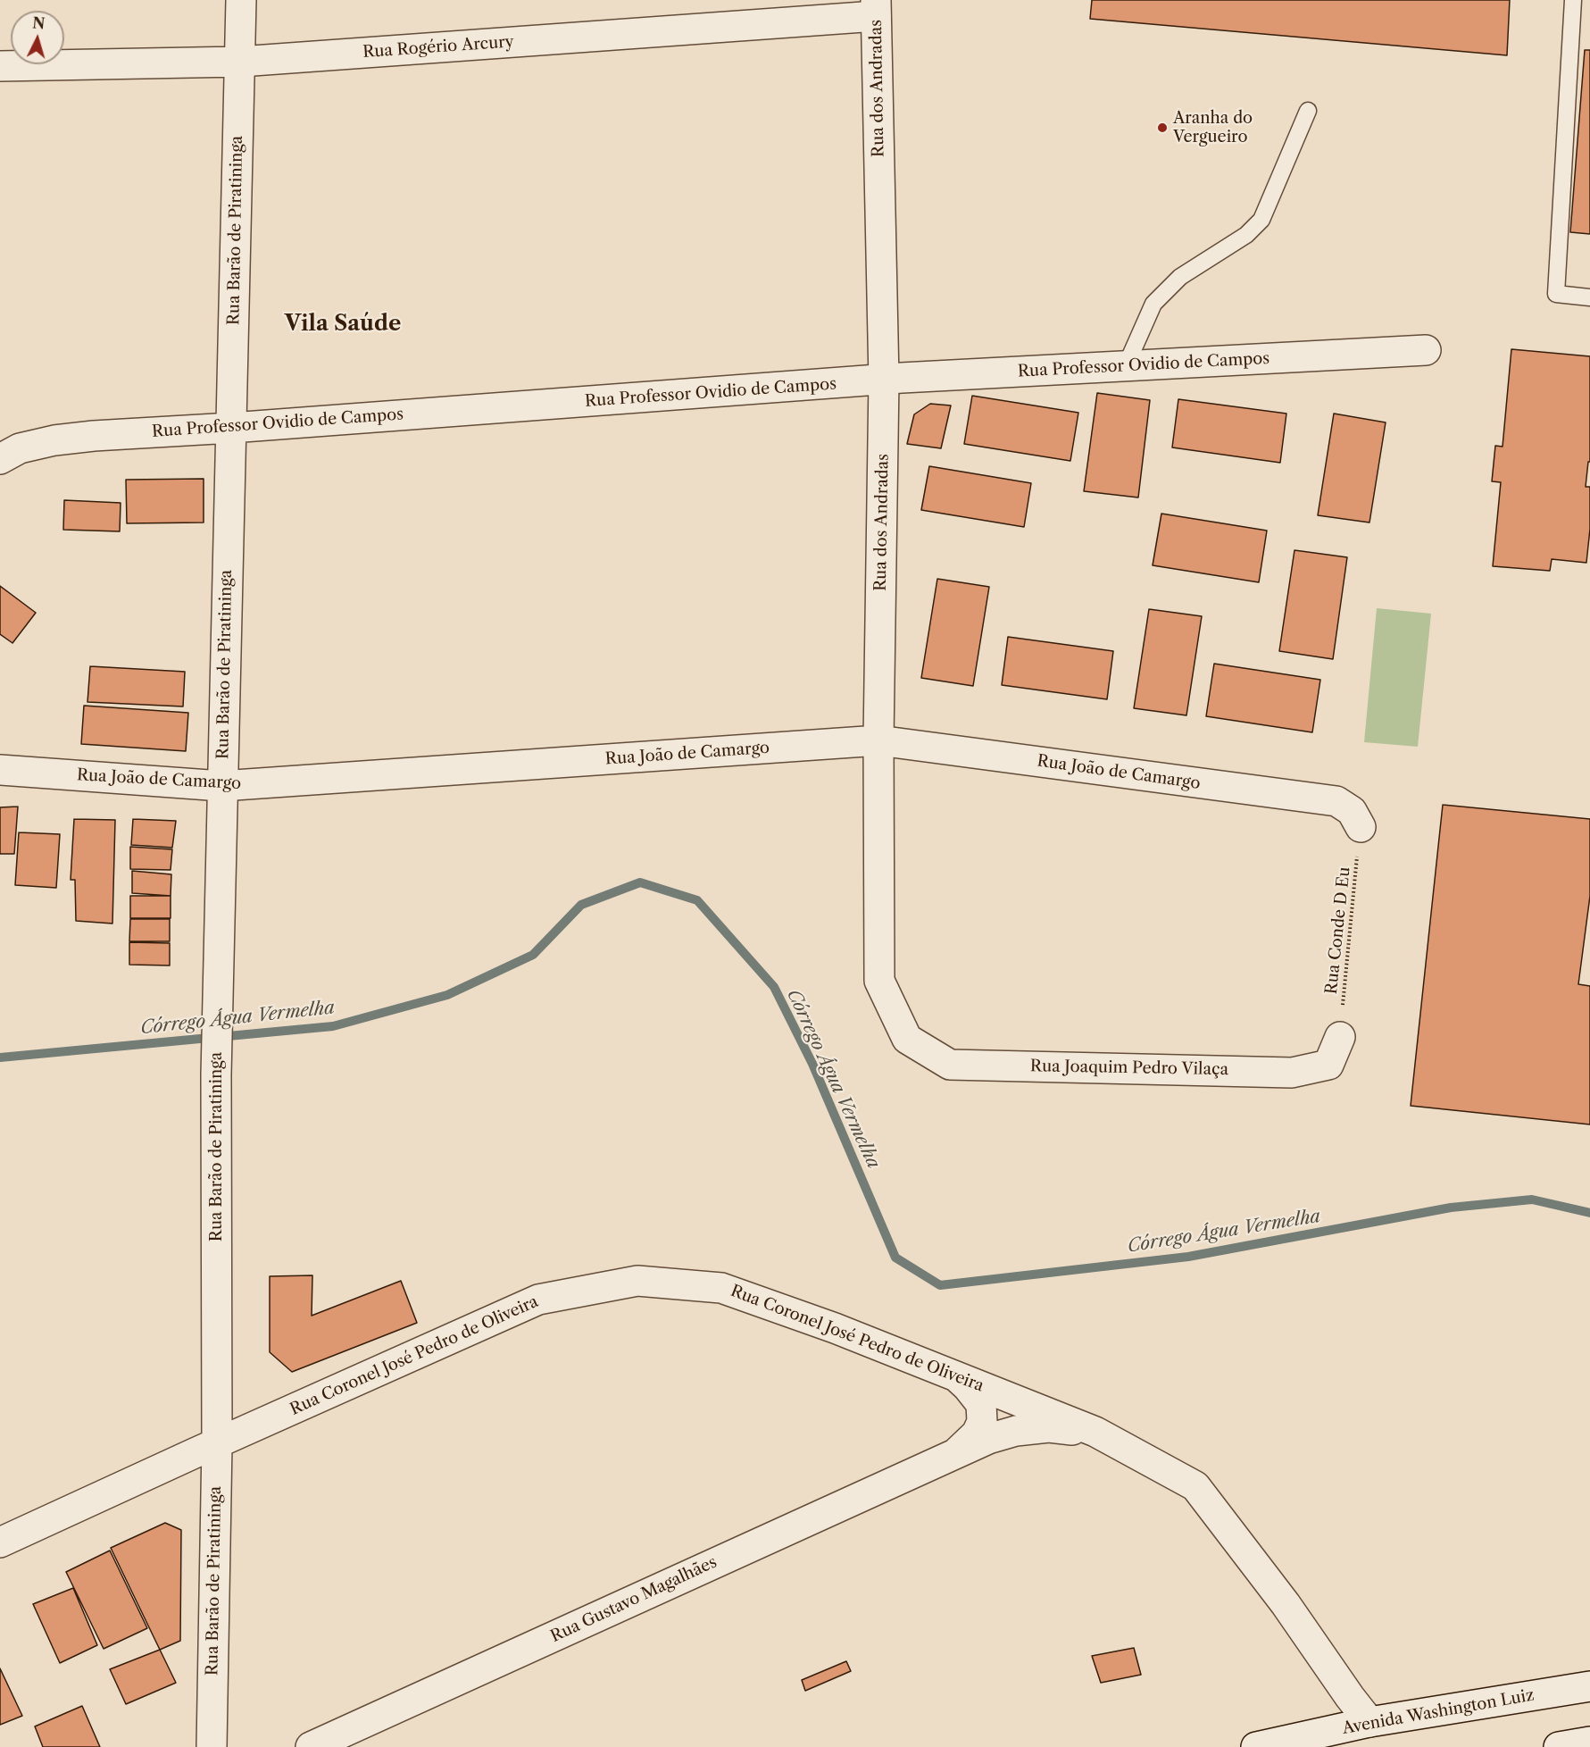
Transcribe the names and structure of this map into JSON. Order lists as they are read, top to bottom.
{
  "streets": {
    "street": [
      "Rua Rogério Arcury",
      "Rua dos Andradas",
      "Rua Barão de Piratininga",
      "Rua Professor Ovidio de Campos",
      "Rua João de Camargo",
      "Rua Joaquim Pedro Vilaça",
      "Rua Coronel José Pedro de Oliveira",
      "Rua Gustavo Magalhães",
      "Avenida Washington Luiz"
    ],
    "path": ["Rua Conde D Eu"]
  },
  "crossings": [
    ["Rua Rogério Arcury", "Rua dos Andradas"],
    ["Rua Rogério Arcury", "Rua Barão de Piratininga"],
    ["Rua dos Andradas", "Rua Professor Ovidio de Campos"],
    ["Rua dos Andradas", "Rua João de Camargo"],
    ["Rua dos Andradas", "Rua Joaquim Pedro Vilaça"],
    ["Rua Barão de Piratininga", "Rua Professor Ovidio de Campos"],
    ["Rua Barão de Piratininga", "Rua João de Camargo"],
    ["Rua Barão de Piratininga", "Rua Coronel José Pedro de Oliveira"],
    ["Rua João de Camargo", "Rua Conde D Eu"],
    ["Rua Conde D Eu", "Rua Joaquim Pedro Vilaça"],
    ["Rua Coronel José Pedro de Oliveira", "Rua Gustavo Magalhães"],
    ["Rua Coronel José Pedro de Oliveira", "Avenida Washington Luiz"]
  ],
  "districts": ["Vila Saúde"],
  "water": ["Córrego Água Vermelha"],
  "places": ["Aranha do Vergueiro"],
  "north": "top"
}
